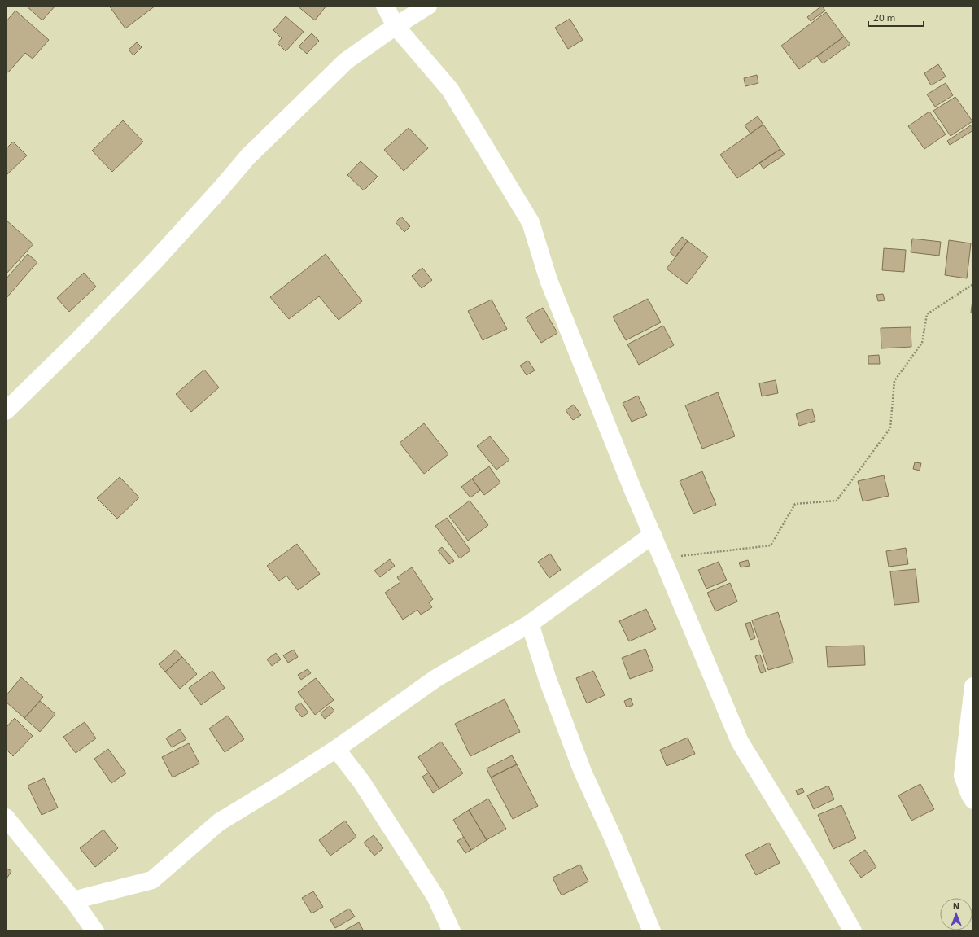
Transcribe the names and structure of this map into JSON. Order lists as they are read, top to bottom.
{
  "scale_bar": "20 m",
  "north": "top"
}
